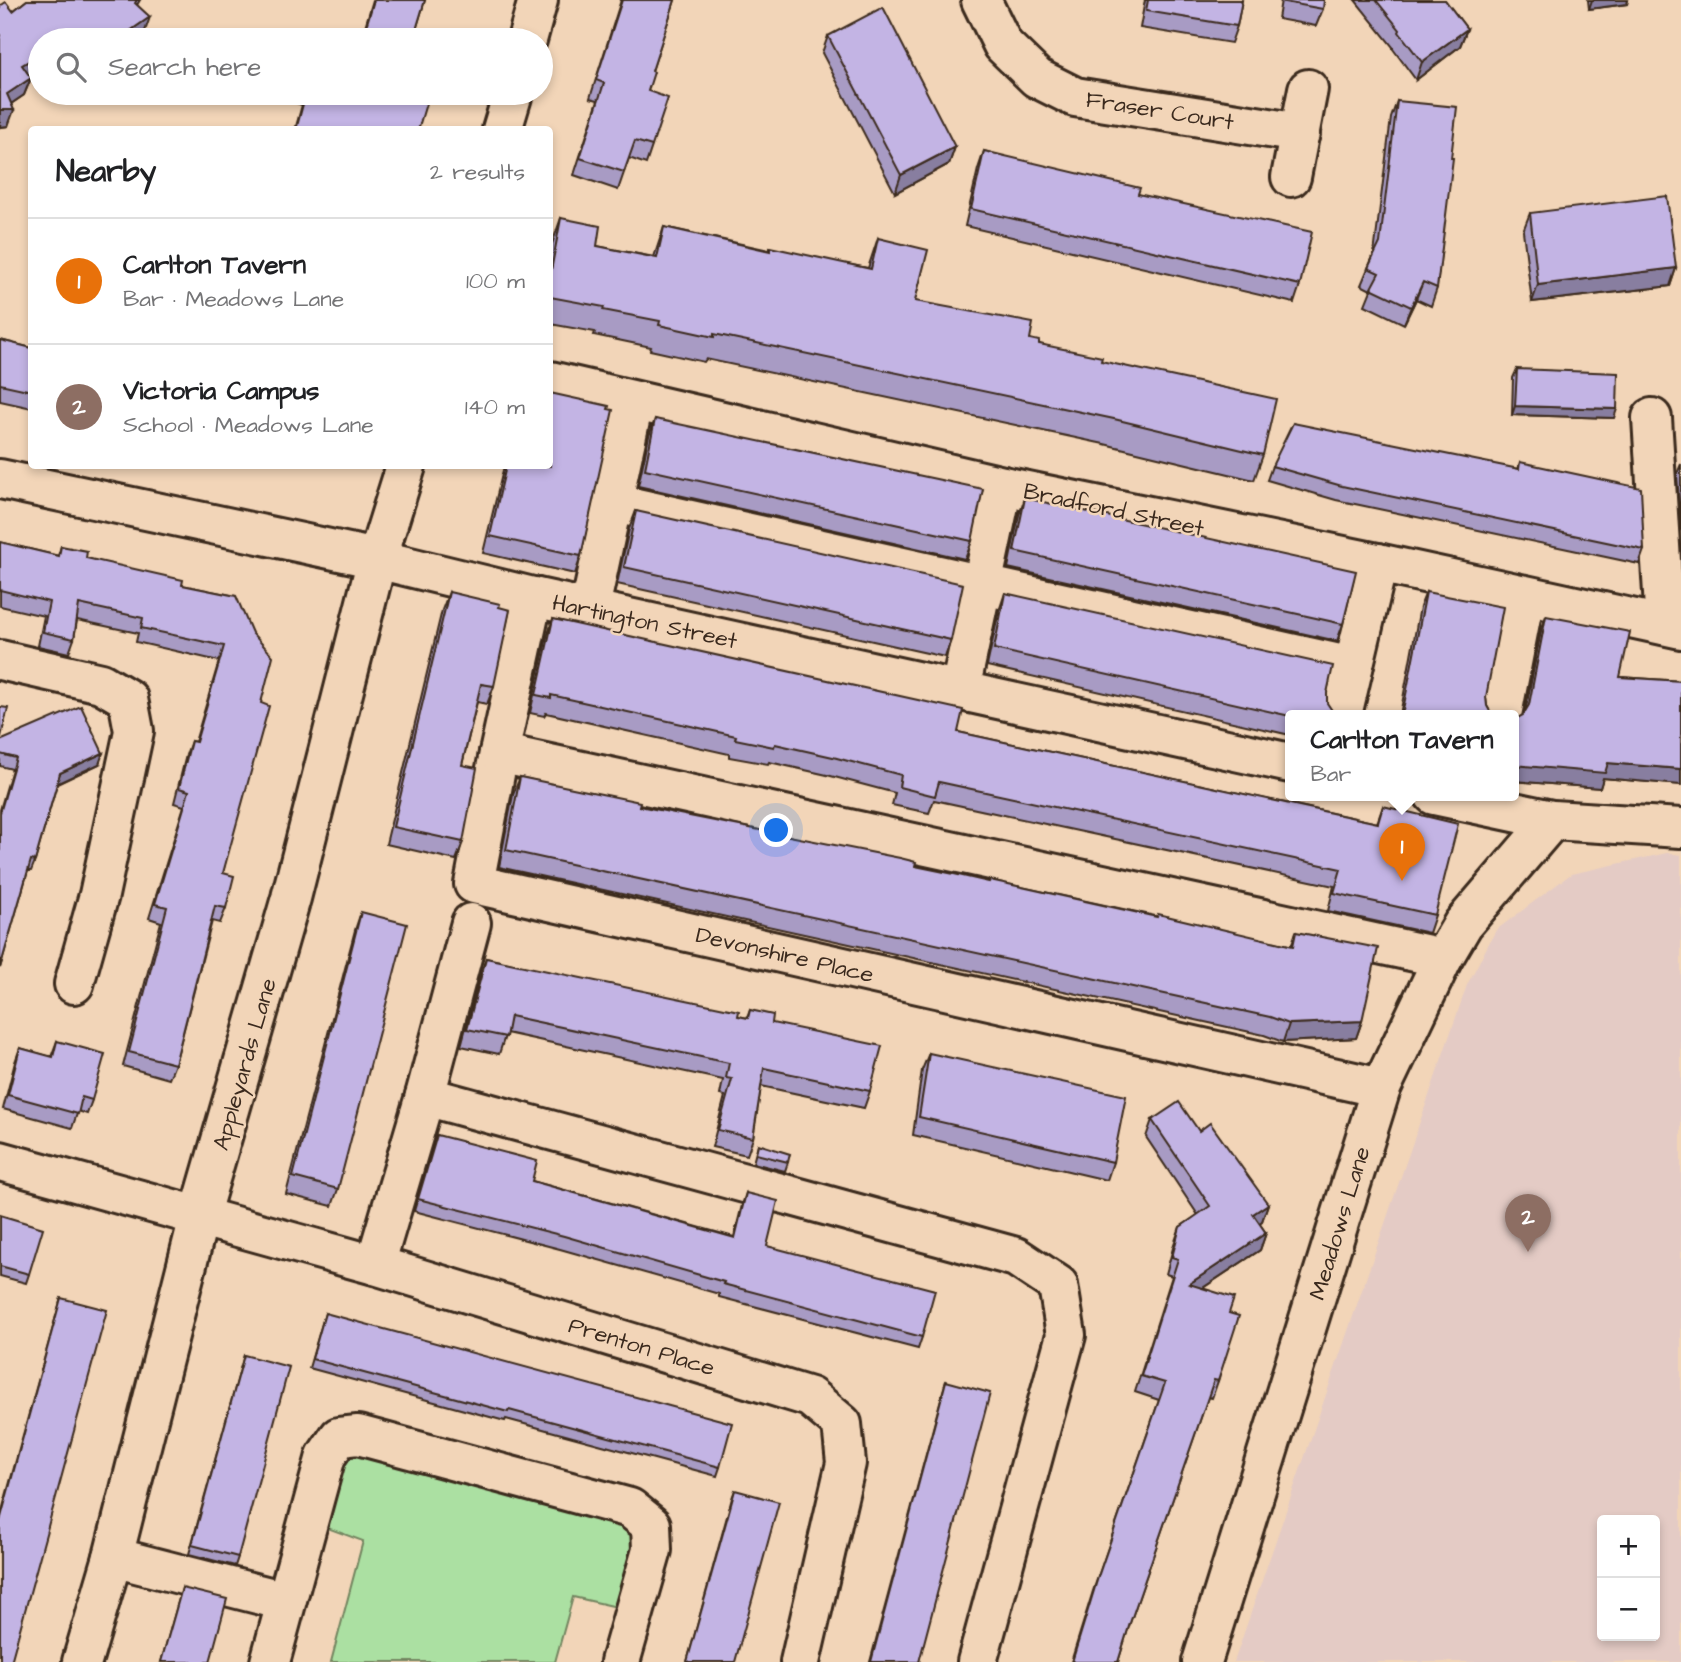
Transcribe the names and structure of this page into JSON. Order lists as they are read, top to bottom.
{
  "streets": {
    "street": [
      "Fraser Court",
      "Bradford Street",
      "Hartington Street",
      "Devonshire Place",
      "Appleyards Lane",
      "Meadows Lane",
      "Prenton Place"
    ]
  },
  "crossings": [
    ["Hartington Street", "Devonshire Place"],
    ["Hartington Street", "Appleyards Lane"],
    ["Devonshire Place", "Meadows Lane"],
    ["Appleyards Lane", "Prenton Place"]
  ],
  "page": {
    "search": "Search here",
    "heading": ["Nearby", "2 results"],
    "list": [
      {
        "mark": "1",
        "name": "Carlton Tavern",
        "note": "Bar · Meadows Lane",
        "value": "100 m"
      },
      {
        "mark": "2",
        "name": "Victoria Campus",
        "note": "School · Meadows Lane",
        "value": "140 m"
      }
    ],
    "popup": ["Carlton Tavern", "Bar"],
    "pins": ["1", "2"],
    "map_buttons": ["+", "−"]
  }
}
